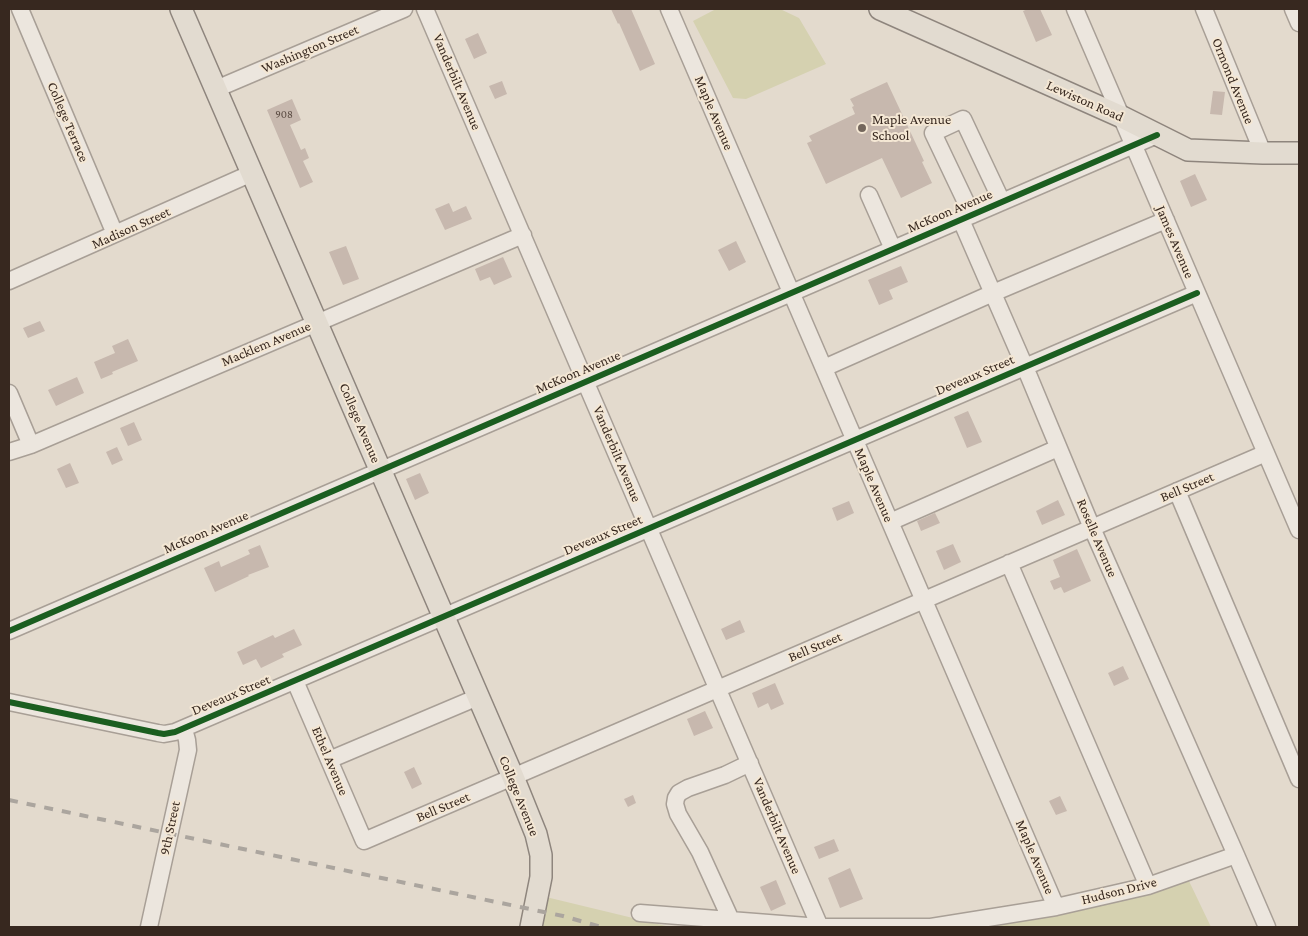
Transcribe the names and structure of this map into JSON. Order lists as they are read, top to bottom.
{
  "streets": {
    "main road": ["Lewiston Road", "College Avenue"],
    "street": [
      "Washington Street",
      "Ormond Avenue",
      "Vanderbilt Avenue",
      "Maple Avenue",
      "College Terrace",
      "McKoon Avenue",
      "Madison Street",
      "James Avenue",
      "Macklem Avenue",
      "Deveaux Street",
      "Bell Street",
      "Roselle Avenue",
      "Ethel Avenue",
      "9th Street",
      "Hudson Drive"
    ]
  },
  "crossings": [
    ["Washington Street", "College Avenue"],
    ["Ormond Avenue", "Lewiston Road"],
    ["Vanderbilt Avenue", "McKoon Avenue"],
    ["Vanderbilt Avenue", "Macklem Avenue"],
    ["Vanderbilt Avenue", "Deveaux Street"],
    ["Vanderbilt Avenue", "Bell Street"],
    ["Vanderbilt Avenue", "Hudson Drive"],
    ["Lewiston Road", "McKoon Avenue"],
    ["Lewiston Road", "James Avenue"],
    ["Maple Avenue", "McKoon Avenue"],
    ["Maple Avenue", "Deveaux Street"],
    ["Maple Avenue", "Bell Street"],
    ["Maple Avenue", "Hudson Drive"],
    ["College Terrace", "Madison Street"],
    ["McKoon Avenue", "James Avenue"],
    ["McKoon Avenue", "College Avenue"],
    ["McKoon Avenue", "Roselle Avenue"],
    ["Madison Street", "College Avenue"],
    ["James Avenue", "Deveaux Street"],
    ["James Avenue", "Bell Street"],
    ["Macklem Avenue", "College Avenue"],
    ["Deveaux Street", "College Avenue"],
    ["Deveaux Street", "Roselle Avenue"],
    ["Deveaux Street", "Ethel Avenue"],
    ["Deveaux Street", "9th Street"],
    ["College Avenue", "Bell Street"],
    ["Bell Street", "Roselle Avenue"],
    ["Bell Street", "Ethel Avenue"],
    ["Roselle Avenue", "Hudson Drive"]
  ],
  "places": ["Maple Avenue School"],
  "house_numbers": ["908"]
}
